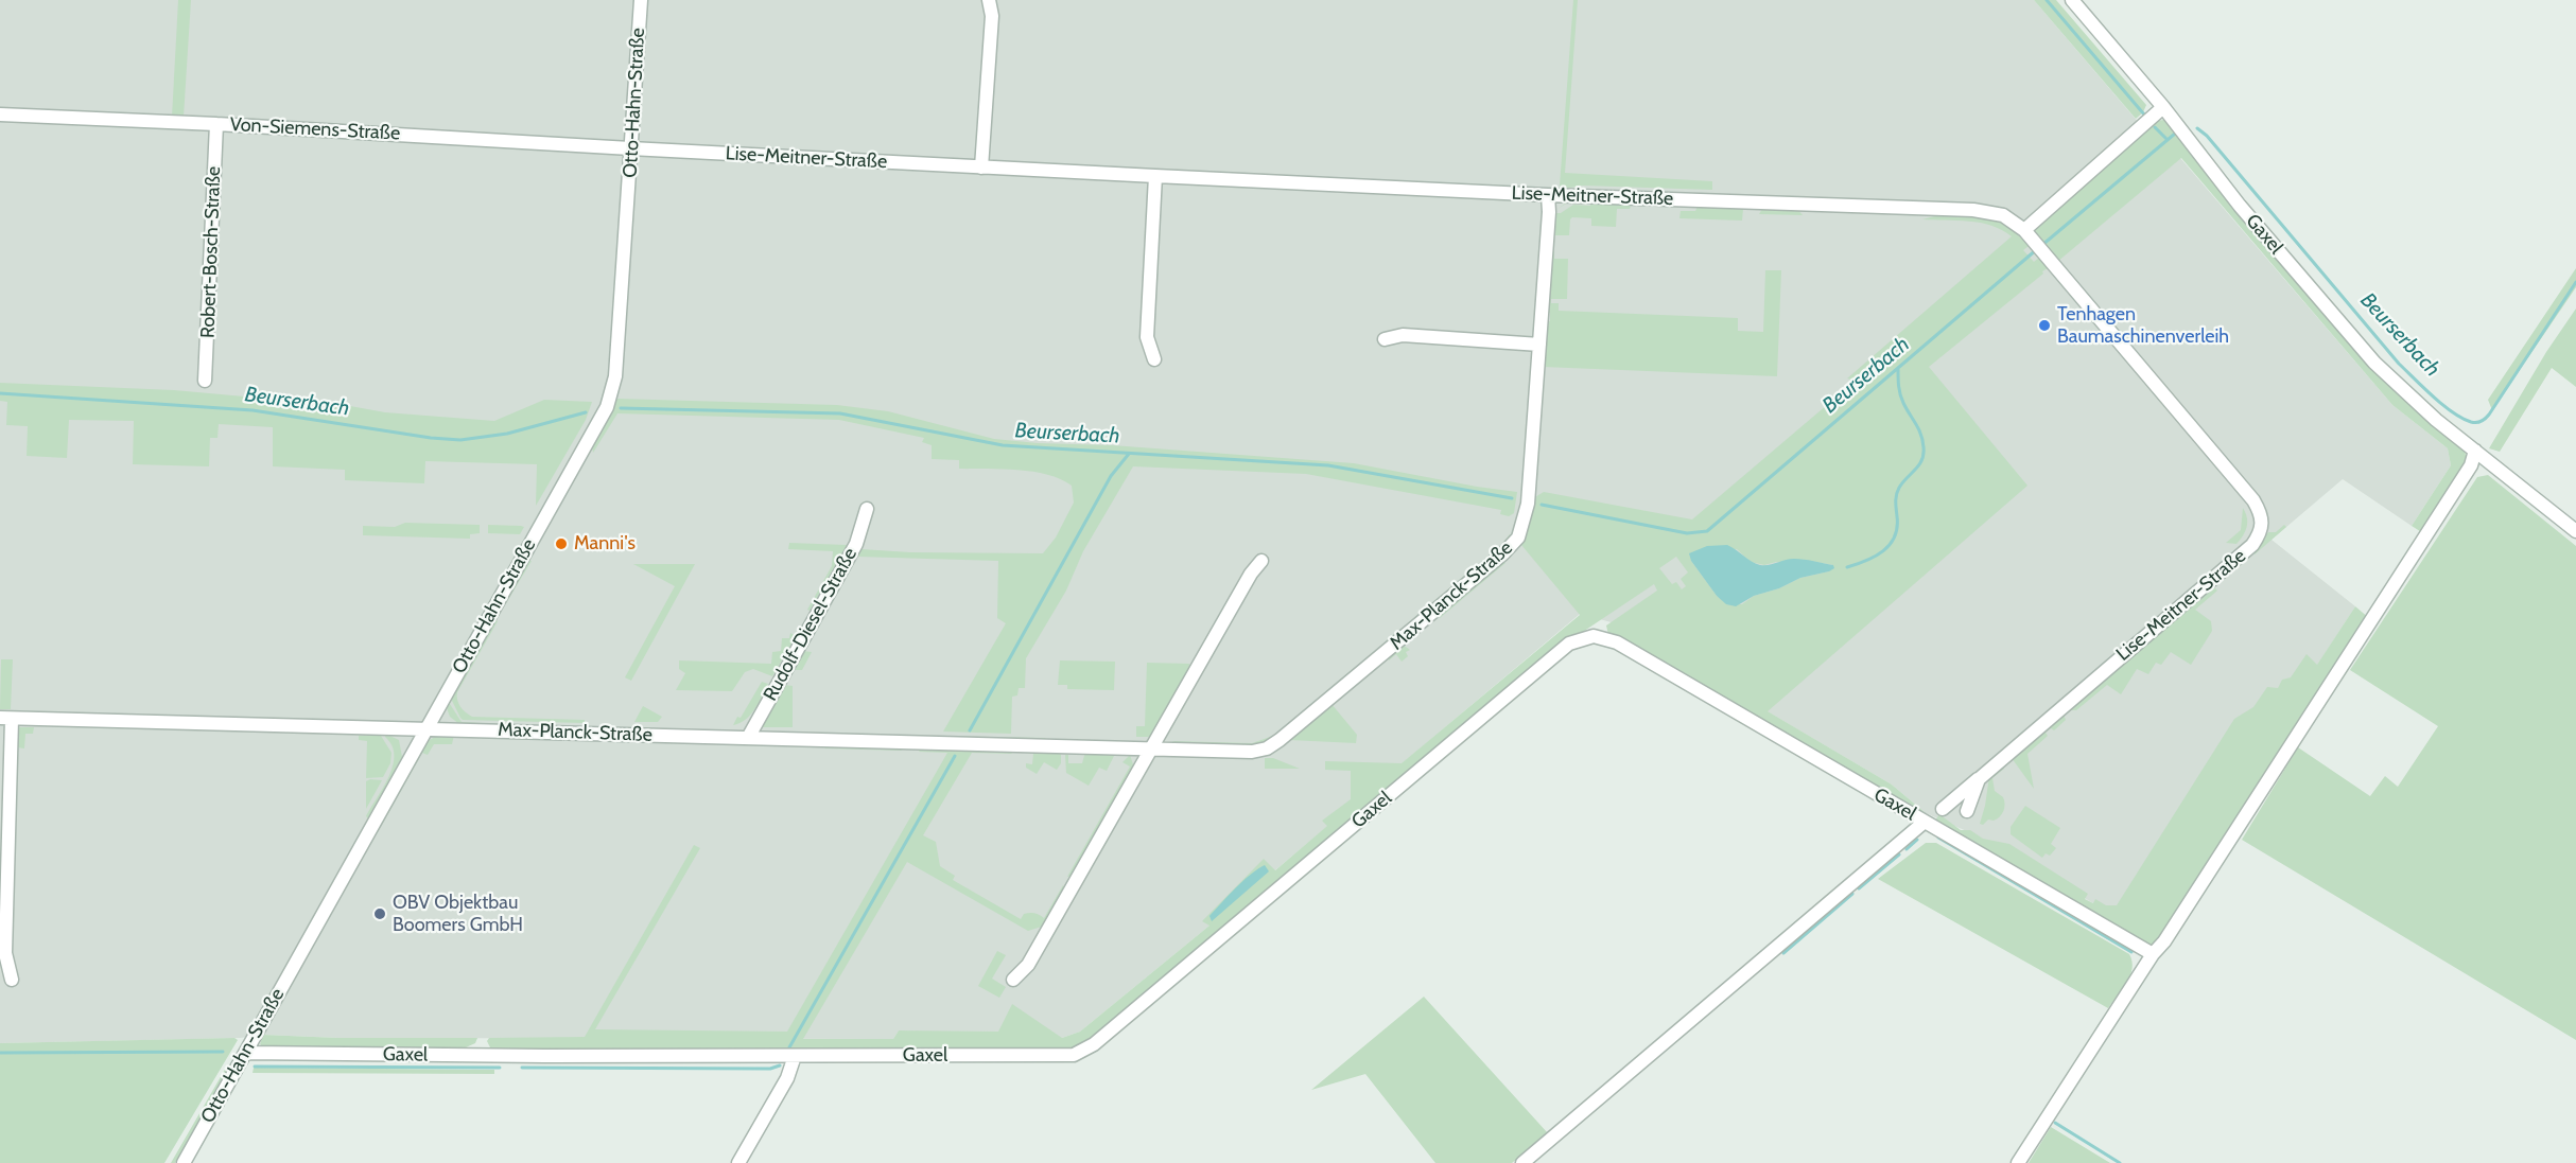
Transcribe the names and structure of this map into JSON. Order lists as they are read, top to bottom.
{
  "streets": {
    "street": [
      "Otto-Hahn-Straße",
      "Von-Siemens-Straße",
      "Lise-Meitner-Straße",
      "Gaxel",
      "Robert-Bosch-Straße",
      "Max-Planck-Straße",
      "Rudolf-Diesel-Straße"
    ]
  },
  "crossings": [
    ["Otto-Hahn-Straße", "Von-Siemens-Straße"],
    ["Otto-Hahn-Straße", "Lise-Meitner-Straße"],
    ["Otto-Hahn-Straße", "Gaxel"],
    ["Otto-Hahn-Straße", "Max-Planck-Straße"],
    ["Von-Siemens-Straße", "Lise-Meitner-Straße"],
    ["Von-Siemens-Straße", "Robert-Bosch-Straße"],
    ["Lise-Meitner-Straße", "Max-Planck-Straße"],
    ["Max-Planck-Straße", "Rudolf-Diesel-Straße"]
  ],
  "water": ["Beurserbach"],
  "places": ["Tenhagen Baumaschinenverleih", "Manni's", "OBV Objektbau Boomers GmbH"]
}
